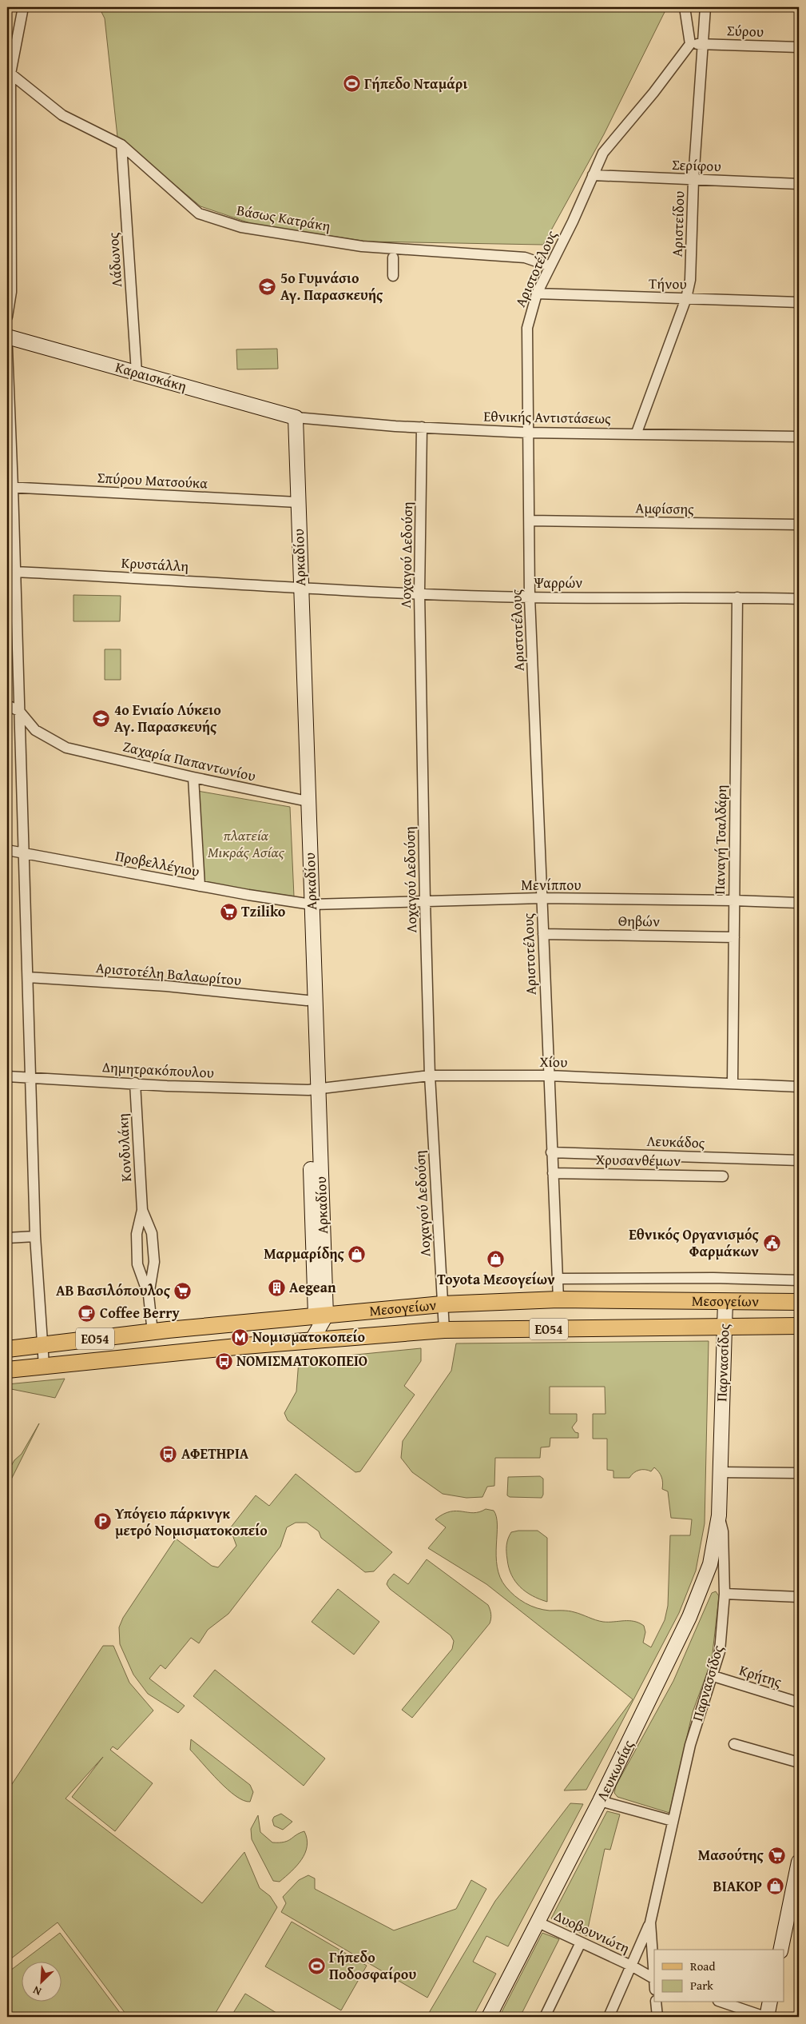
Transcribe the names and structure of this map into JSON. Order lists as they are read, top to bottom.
{
  "streets": {
    "main road": ["Μεσογείων", "ΕΟ54"],
    "street": [
      "Σύρου",
      "Σερίφου",
      "Βάσως Κατράκη",
      "Αριστείδου",
      "Λάδωνος",
      "Αριστοτέλους",
      "Τήνου",
      "Καραισκάκη",
      "Εθνικής Αντιστάσεως",
      "Σπύρου Ματσούκα",
      "Αμφίσσης",
      "Λοχαγού Δεδούση",
      "Αρκαδίου",
      "Κρυστάλλη",
      "Ψαρρών",
      "Ζαχαρία Παπαντωνίου",
      "Παναγή Τσαλδάρη",
      "Προβελλέγιου",
      "Μενίππου",
      "Θηβών",
      "Αριστοτέλη Βαλαωρίτου",
      "Χίου",
      "Δημητρακόπουλου",
      "Λευκάδος",
      "Κονδυλάκη",
      "Χρυσανθέμων",
      "Παρνασσίδος",
      "Κρήτης",
      "Λευκωσίας",
      "Δυοβουνιώτη"
    ]
  },
  "crossings": [
    ["Σύρου", "Αριστείδου"],
    ["Σύρου", "Αριστοτέλους"],
    ["Σερίφου", "Αριστείδου"],
    ["Σερίφου", "Αριστοτέλους"],
    ["Βάσως Κατράκη", "Λάδωνος"],
    ["Βάσως Κατράκη", "Αριστοτέλους"],
    ["Αριστείδου", "Τήνου"],
    ["Αριστείδου", "Εθνικής Αντιστάσεως"],
    ["Λάδωνος", "Καραισκάκη"],
    ["Αριστοτέλους", "Τήνου"],
    ["Αριστοτέλους", "Εθνικής Αντιστάσεως"],
    ["Αριστοτέλους", "Αμφίσσης"],
    ["Αριστοτέλους", "Ψαρρών"],
    ["Αριστοτέλους", "Μενίππου"],
    ["Αριστοτέλους", "Θηβών"],
    ["Αριστοτέλους", "Χίου"],
    ["Αριστοτέλους", "Λευκάδος"],
    ["Αριστοτέλους", "Χρυσανθέμων"],
    ["Αριστοτέλους", "Μεσογείων"],
    ["Καραισκάκη", "Εθνικής Αντιστάσεως"],
    ["Καραισκάκη", "Αρκαδίου"],
    ["Εθνικής Αντιστάσεως", "Λοχαγού Δεδούση"],
    ["Εθνικής Αντιστάσεως", "Αρκαδίου"],
    ["Σπύρου Ματσούκα", "Αρκαδίου"],
    ["Λοχαγού Δεδούση", "Ψαρρών"],
    ["Λοχαγού Δεδούση", "Μενίππου"],
    ["Λοχαγού Δεδούση", "Χίου"],
    ["Λοχαγού Δεδούση", "Μεσογείων"],
    ["Αρκαδίου", "Κρυστάλλη"],
    ["Αρκαδίου", "Ψαρρών"],
    ["Αρκαδίου", "Ζαχαρία Παπαντωνίου"],
    ["Αρκαδίου", "Προβελλέγιου"],
    ["Αρκαδίου", "Μενίππου"],
    ["Αρκαδίου", "Αριστοτέλη Βαλαωρίτου"],
    ["Αρκαδίου", "Χίου"],
    ["Αρκαδίου", "Δημητρακόπουλου"],
    ["Αρκαδίου", "Μεσογείων"],
    ["Κρυστάλλη", "Ψαρρών"],
    ["Ψαρρών", "Παναγή Τσαλδάρη"],
    ["Παναγή Τσαλδάρη", "Μενίππου"],
    ["Παναγή Τσαλδάρη", "Θηβών"],
    ["Παναγή Τσαλδάρη", "Χίου"],
    ["Προβελλέγιου", "Μενίππου"],
    ["Χίου", "Δημητρακόπουλου"],
    ["Δημητρακόπουλου", "Κονδυλάκη"],
    ["Κονδυλάκη", "Μεσογείων"],
    ["Μεσογείων", "Παρνασσίδος"],
    ["Παρνασσίδος", "Κρήτης"],
    ["Παρνασσίδος", "Λευκωσίας"],
    ["Λευκωσίας", "Δυοβουνιώτη"]
  ],
  "parks": ["πλατεία Μικράς Ασίας"],
  "places": {
    "sports": ["Γήπεδο Νταμάρι", "Γήπεδο Ποδοσφαίρου"],
    "school or university": ["5ο Γυμνάσιο Αγ. Παρασκευής", "4ο Ενιαίο Λύκειο Αγ. Παρασκευής"],
    "supermarket": ["Tziliko", "ΑΒ Βασιλόπουλος", "Μασούτης"],
    "public building": ["Εθνικός Οργανισμός Φαρμάκων"],
    "shop": ["Μαρμαρίδης", "Toyota Μεσογείων", "ΒΙΑΚΟΡ"],
    "building": ["Aegean"],
    "cafe": ["Coffee Berry"],
    "metro station": ["Νομισματοκοπείο"],
    "bus stop": ["ΝΟΜΙΣΜΑΤΟΚΟΠΕΙΟ", "ΑΦΕΤΗΡΙΑ"],
    "parking": ["Υπόγειο πάρκινγκ μετρό Νομισματοκοπείο"]
  },
  "legend": ["Road", "Park"],
  "north": "bottom left"
}
